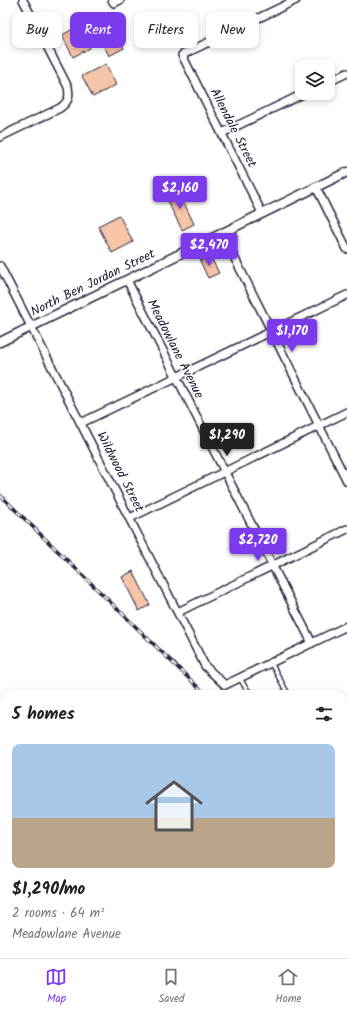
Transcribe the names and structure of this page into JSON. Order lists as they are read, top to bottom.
{
  "streets": {
    "street": [
      "Allendale Street",
      "North Ben Jordan Street",
      "Meadowlane Avenue",
      "Wildwood Street"
    ]
  },
  "crossings": [
    ["Allendale Street", "North Ben Jordan Street"],
    ["North Ben Jordan Street", "Meadowlane Avenue"],
    ["North Ben Jordan Street", "Wildwood Street"]
  ],
  "page": {
    "chip": [
      "Buy",
      "Rent",
      "Filters",
      "New"
    ],
    "price": [
      "$2,160",
      "$2,470",
      "$1,170",
      "$1,290",
      "$2,720"
    ],
    "heading": "5 homes",
    "list": [
      {
        "name": "$1,290/mo",
        "note": "2 rooms · 64 m² · Meadowlane Avenue"
      }
    ],
    "tabs": ["Map", "Saved", "Home"]
  }
}
